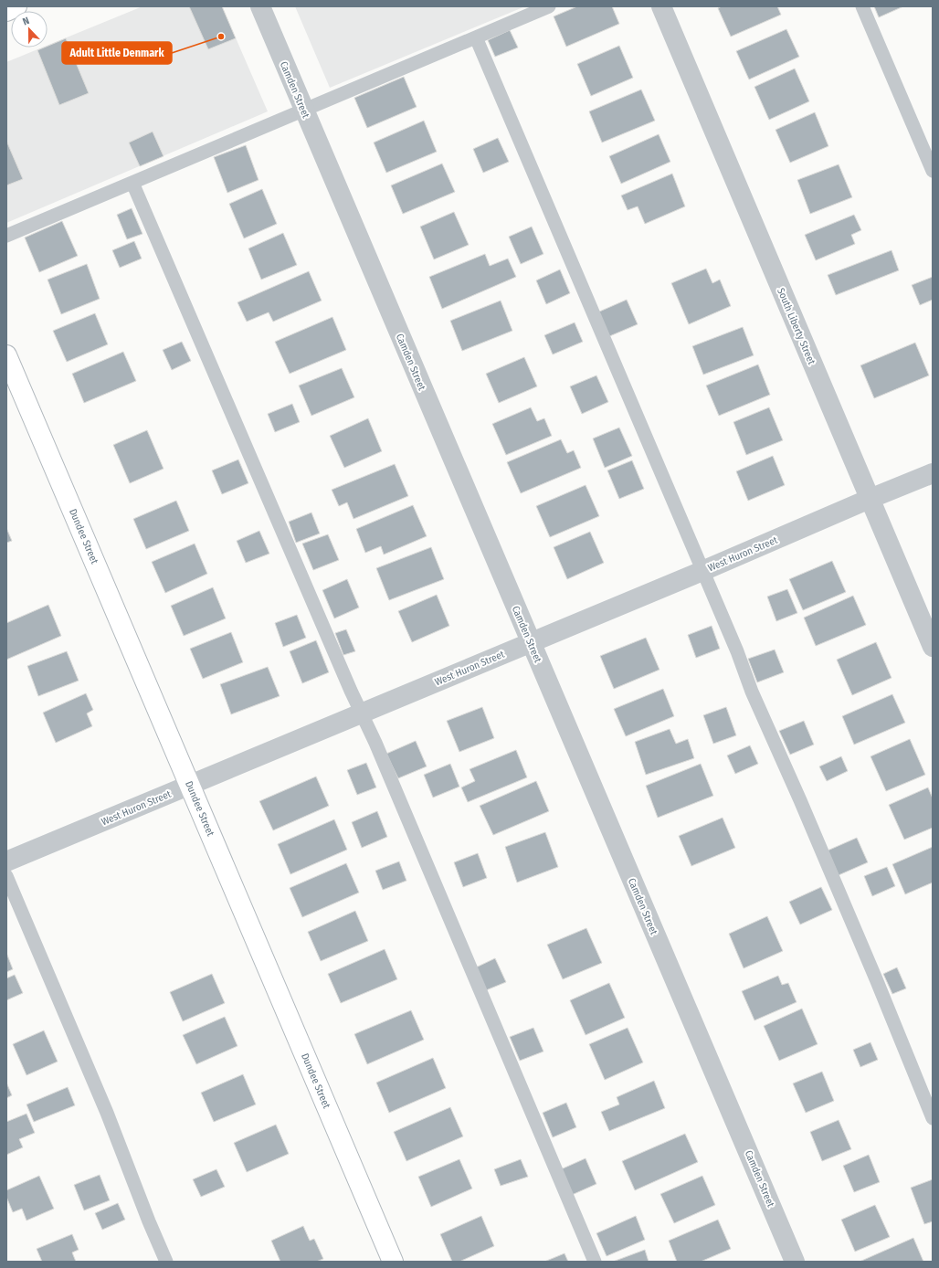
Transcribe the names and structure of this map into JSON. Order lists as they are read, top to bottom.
{
  "streets": {
    "street": [
      "Camden Street",
      "South Liberty Street",
      "Dundee Street",
      "West Huron Street"
    ]
  },
  "crossings": [
    ["Camden Street", "West Huron Street"],
    ["South Liberty Street", "West Huron Street"],
    ["Dundee Street", "West Huron Street"]
  ],
  "places": ["Adult Little Denmark"],
  "north": "top"
}
